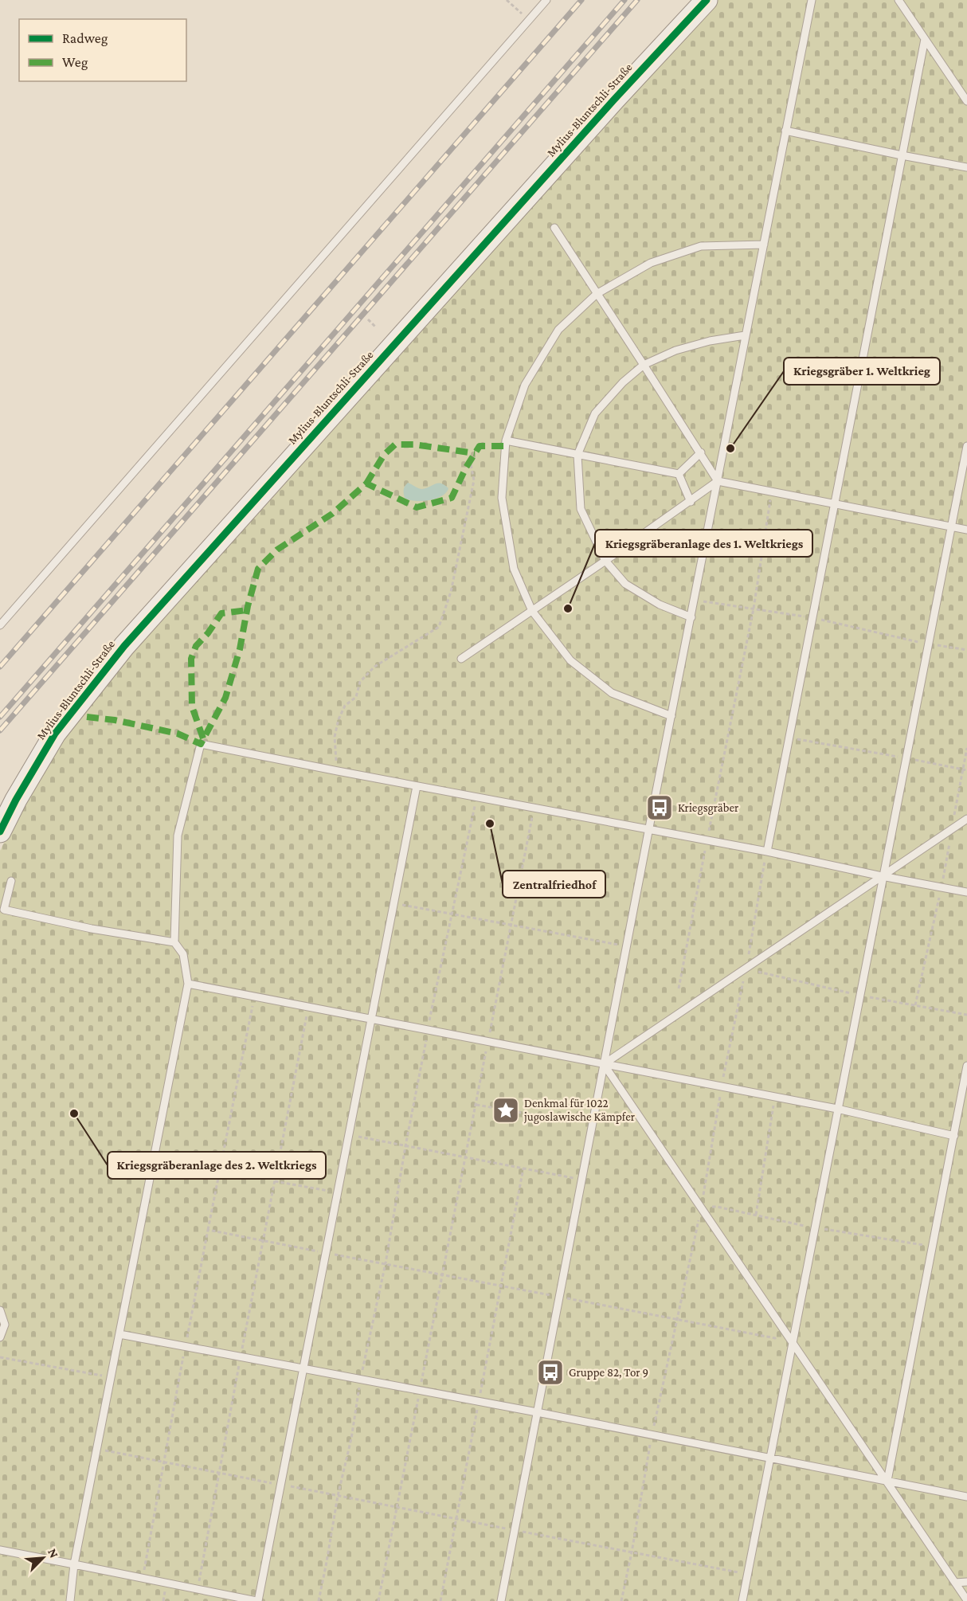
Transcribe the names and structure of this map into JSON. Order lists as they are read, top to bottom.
{
  "streets": {
    "street": ["Mylius-Bluntschli-Straße"]
  },
  "places": {
    "other": [
      "Kriegsgräber 1. Weltkrieg",
      "Kriegsgräberanlage des 1. Weltkriegs",
      "Zentralfriedhof",
      "Kriegsgräberanlage des 2. Weltkriegs"
    ],
    "bus stop": ["Kriegsgräber", "Gruppe 82, Tor 9"],
    "place": ["Denkmal für 1022 jugoslawische Kämpfer"]
  },
  "legend": ["Radweg", "Weg"],
  "north": "top right"
}
